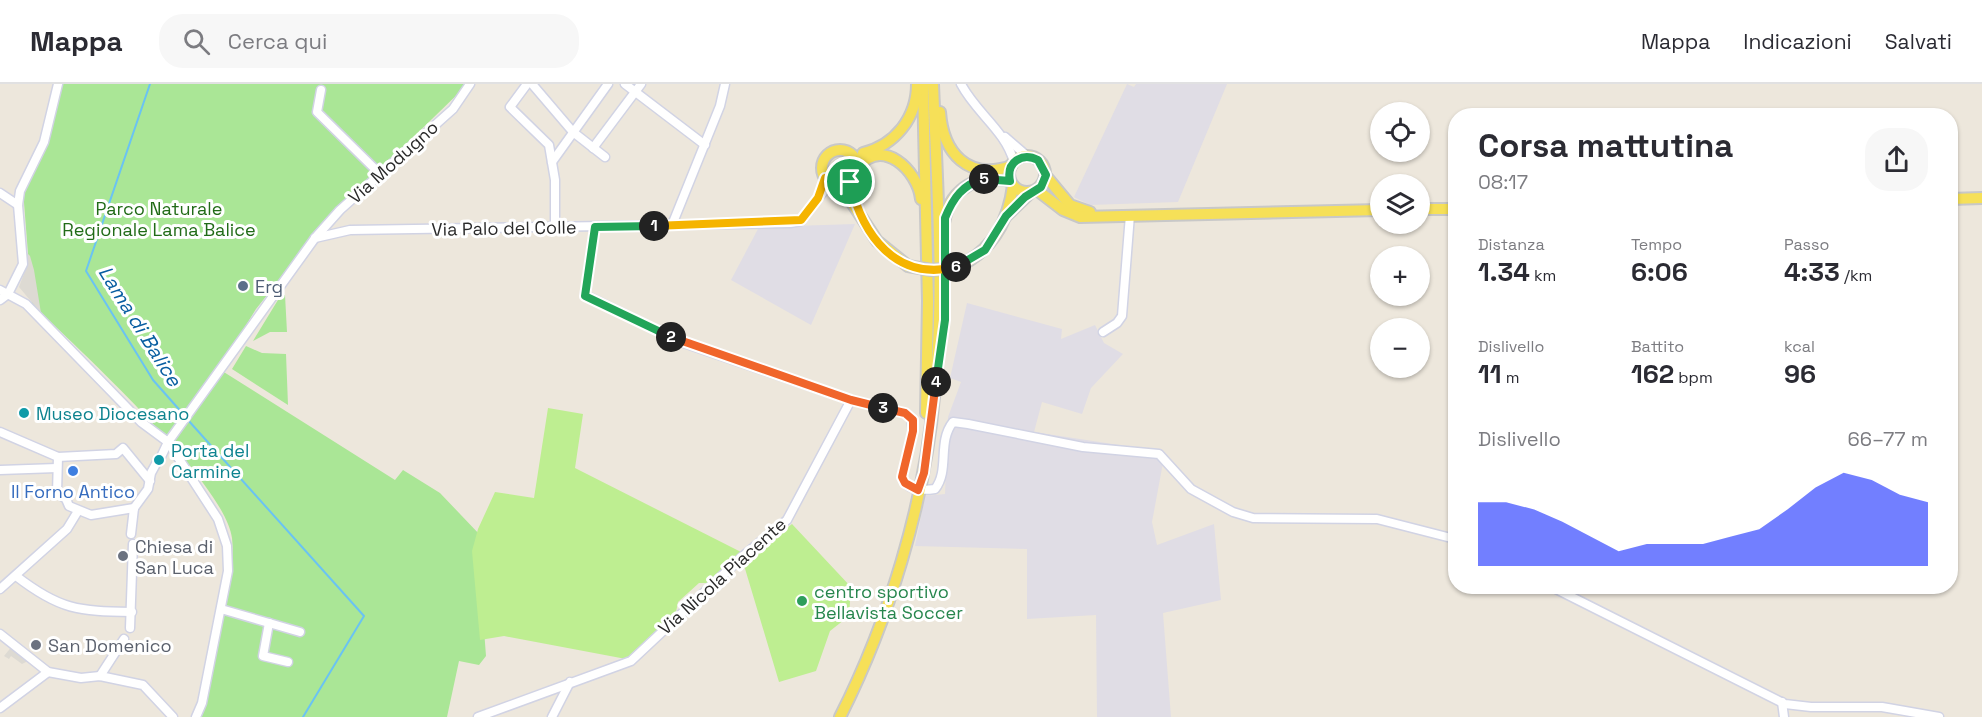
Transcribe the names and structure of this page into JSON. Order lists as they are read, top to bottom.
{
  "streets": {
    "street": ["Via Modugno", "Via Palo del Colle", "Via Nicola Piacente"]
  },
  "crossings": [
    ["Via Modugno", "Via Palo del Colle"]
  ],
  "water": ["Lama di Balice"],
  "parks": ["Parco Naturale Regionale Lama Balice"],
  "places": [
    "Erg",
    "Museo Diocesano",
    "Porta del Carmine",
    "Il Forno Antico",
    "Chiesa di San Luca",
    "centro sportivo Bellavista Soccer",
    "San Domenico"
  ],
  "page": {
    "header": "Mappa",
    "search": "Cerca qui",
    "nav": ["Mappa", "Indicazioni", "Salvati"],
    "map_buttons": ["+", "−"],
    "heading": ["Corsa mattutina", "08:17"],
    "pins": [
      "5",
      "1",
      "6",
      "2",
      "4",
      "3"
    ],
    "stats": [
      ["Distanza", "1.34 km"],
      ["Tempo", "6:06"],
      ["Passo", "4:33 /km"],
      ["Dislivello", "11 m"],
      ["Battito", "162 bpm"],
      ["kcal", "96"]
    ],
    "chart": ["Dislivello", "66–77 m"]
  }
}
